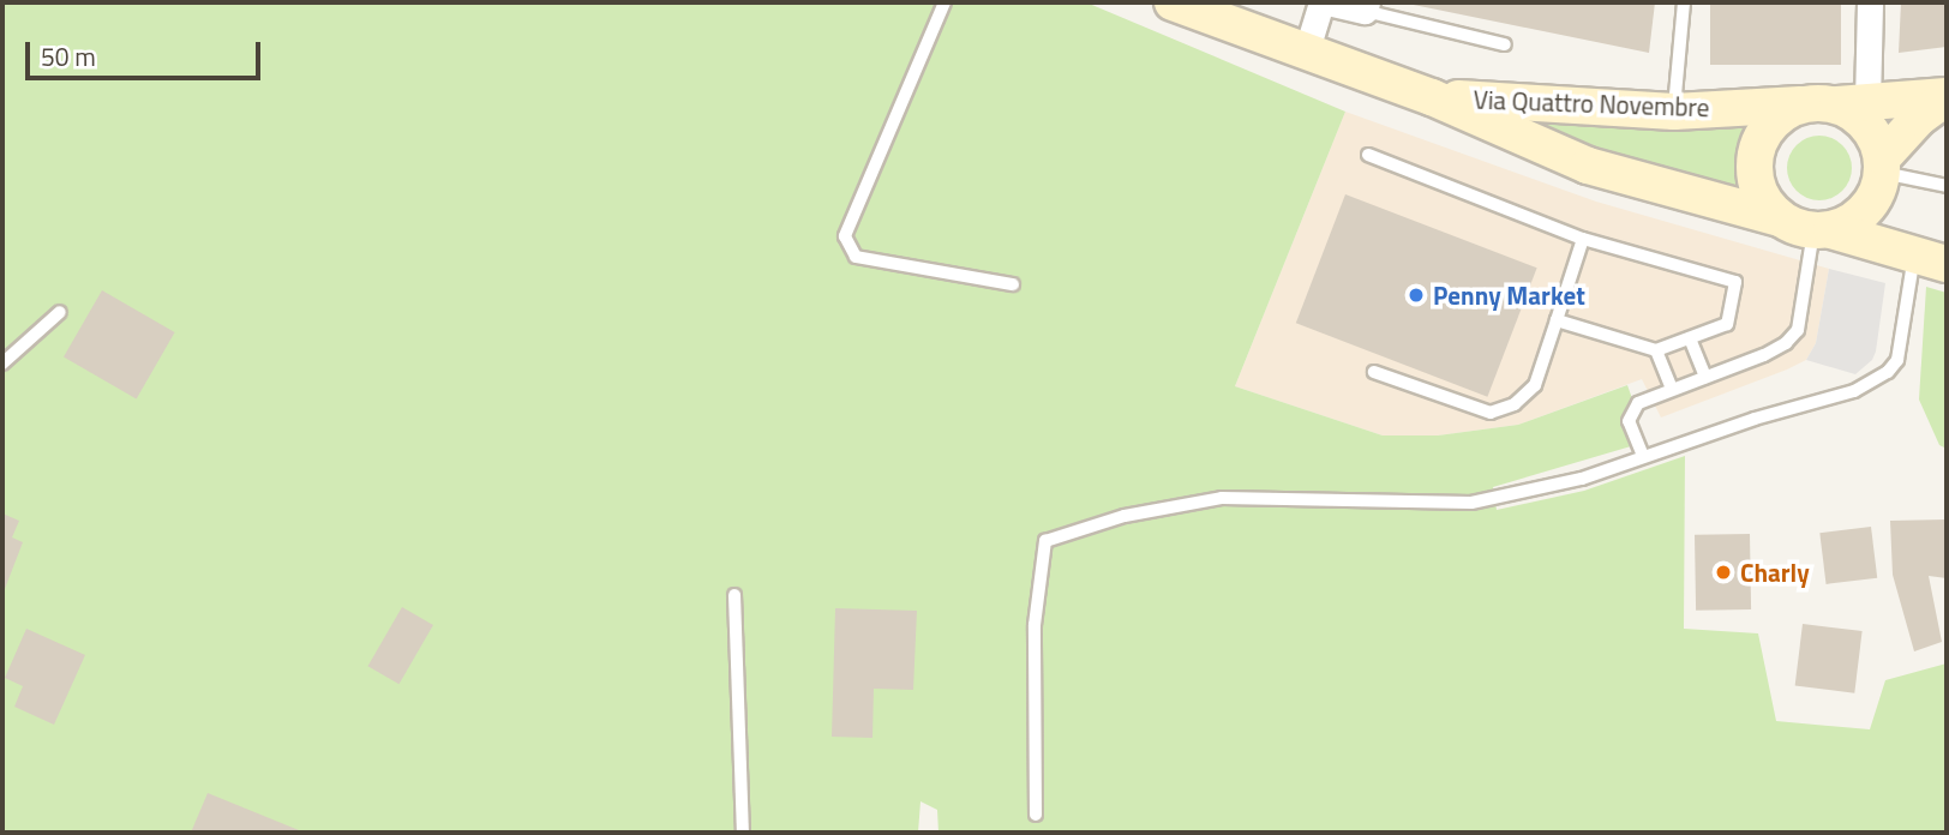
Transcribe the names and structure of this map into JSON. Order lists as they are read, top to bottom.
{
  "streets": {
    "main road": ["Via Quattro Novembre"]
  },
  "places": ["Penny Market", "Charly"],
  "scale_bar": "50 m"
}
